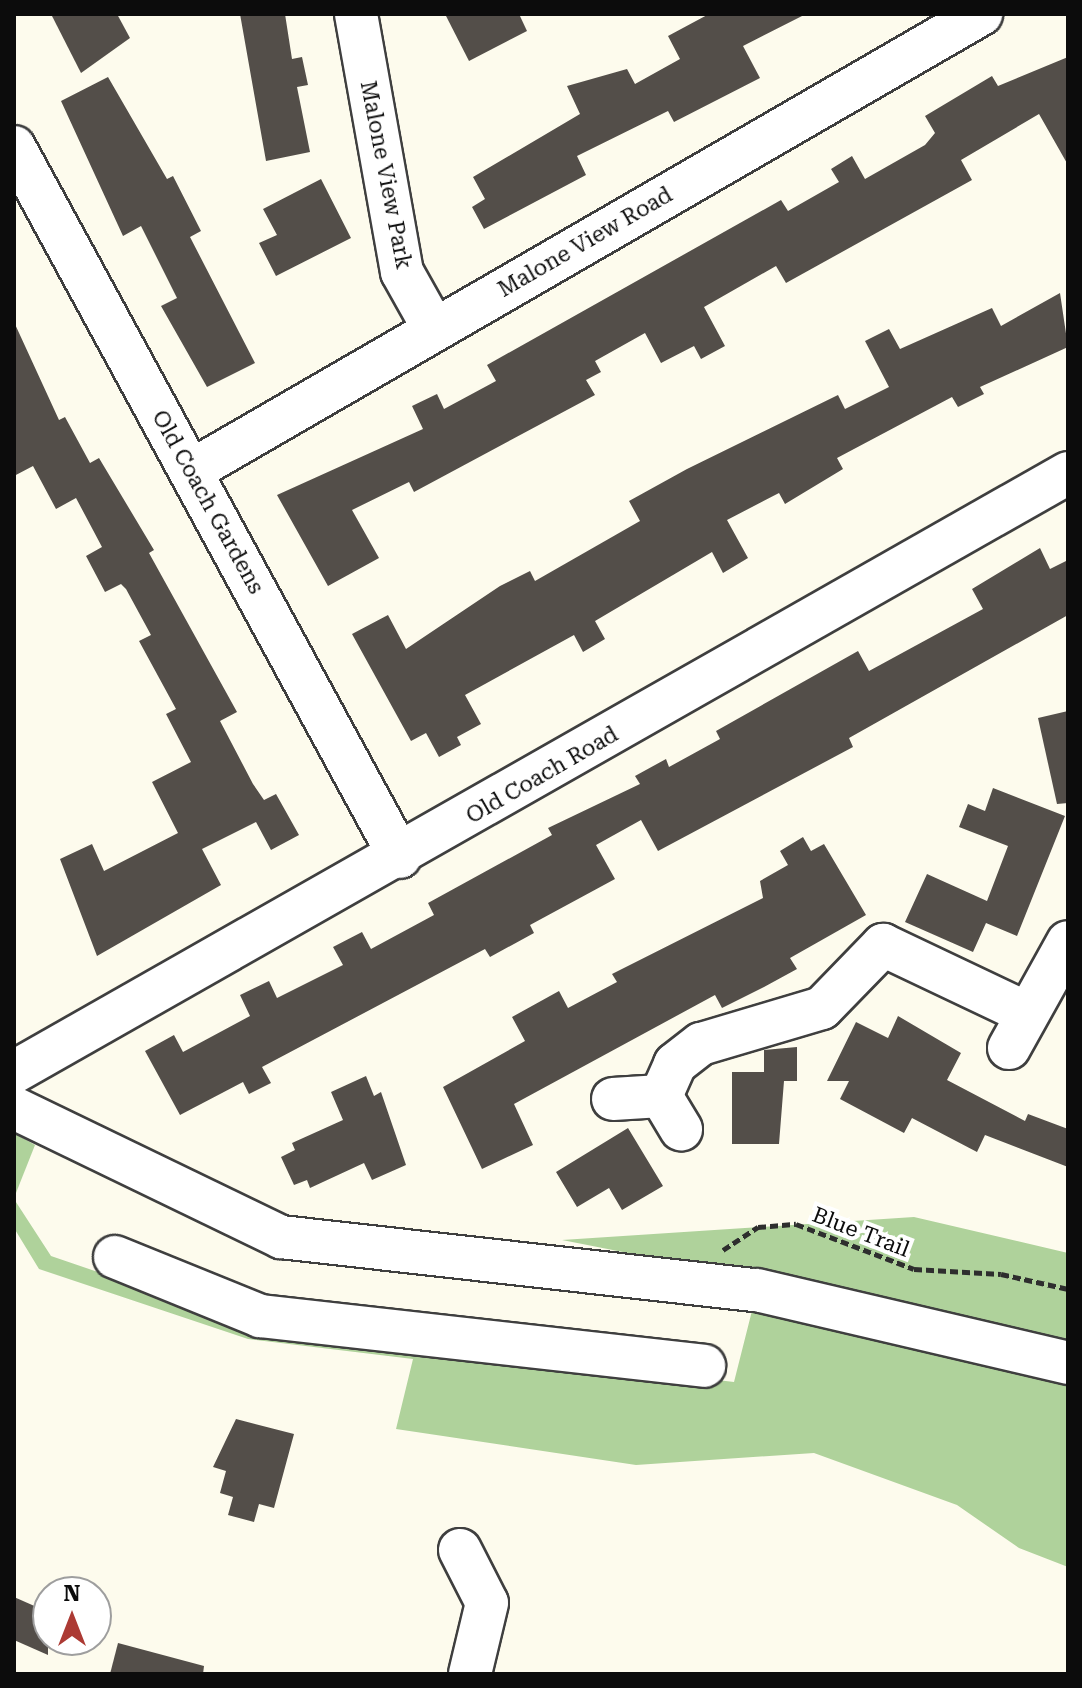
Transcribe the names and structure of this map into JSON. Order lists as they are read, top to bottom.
{
  "streets": {
    "street": [
      "Malone View Park",
      "Malone View Road",
      "Old Coach Gardens",
      "Old Coach Road"
    ],
    "path": ["Blue Trail"]
  },
  "crossings": [
    ["Malone View Park", "Malone View Road"],
    ["Malone View Road", "Old Coach Gardens"],
    ["Old Coach Gardens", "Old Coach Road"]
  ],
  "north": "top"
}
